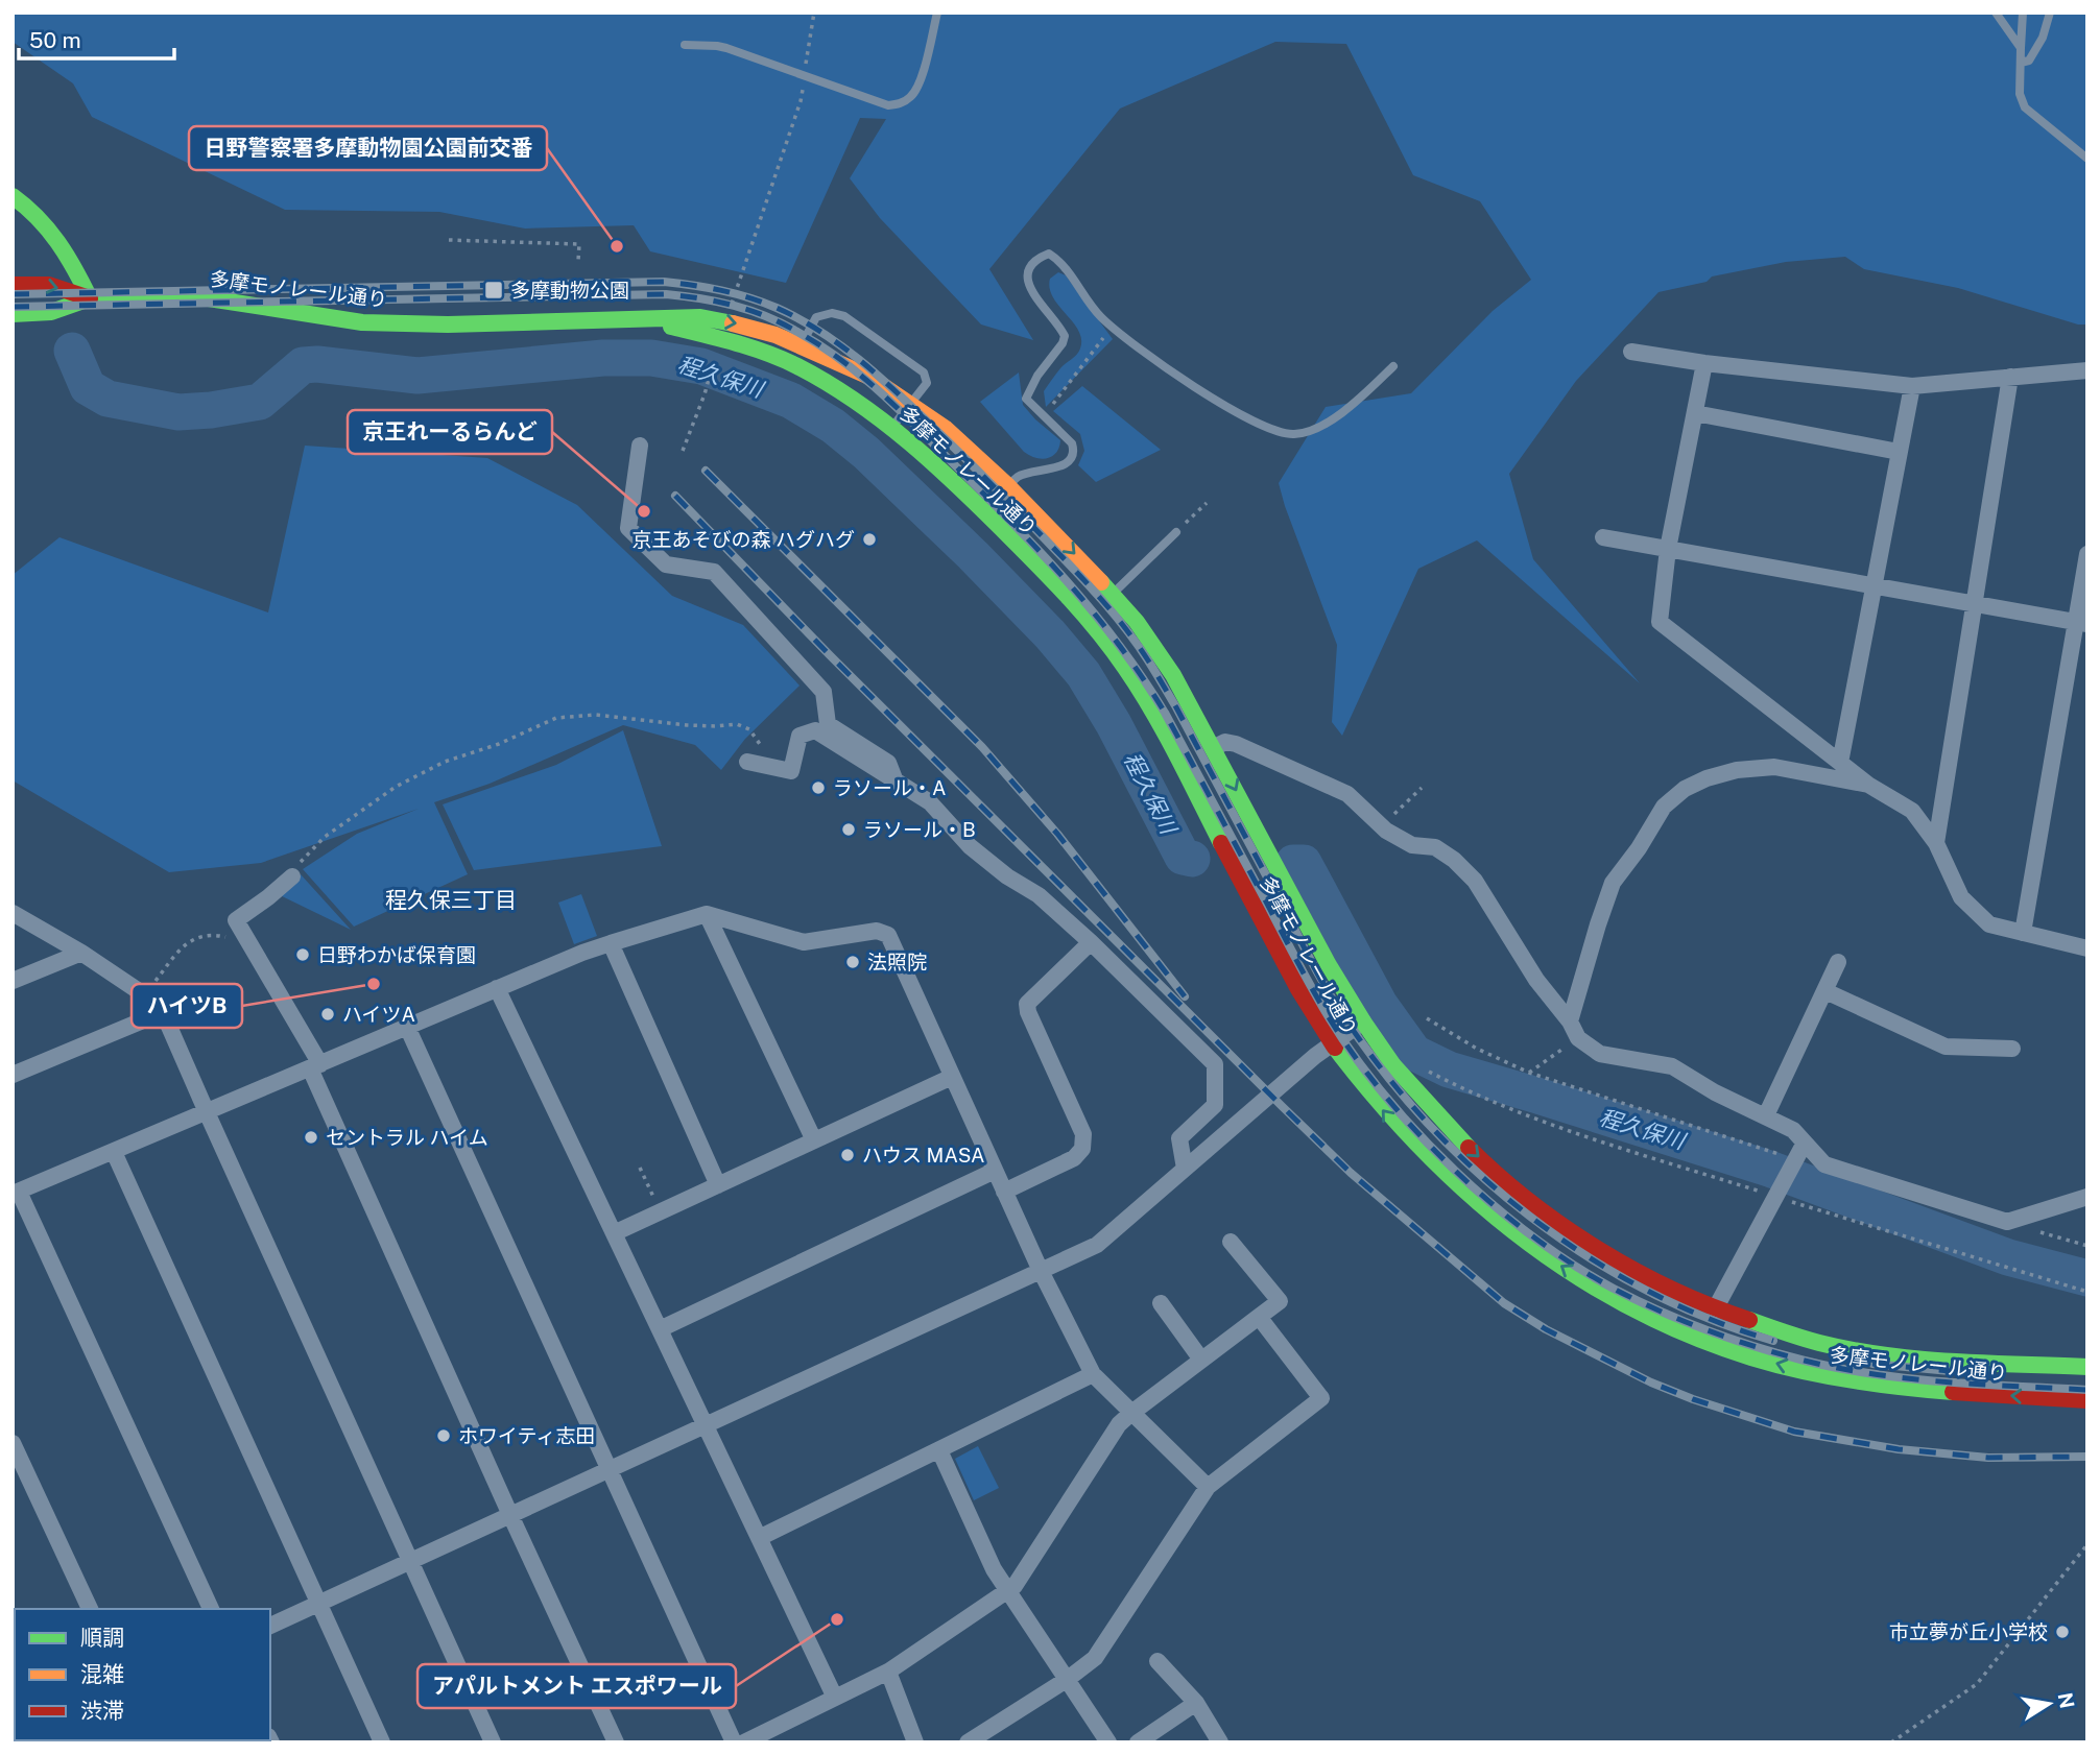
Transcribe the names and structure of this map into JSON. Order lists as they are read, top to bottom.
{
  "streets": {
    "main road": ["多摩モノレール通り"]
  },
  "districts": ["程久保三丁目"],
  "water": ["程久保川"],
  "places": {
    "other": [
      "日野警察署多摩動物園公園前交番",
      "京王れーるらんど",
      "京王あそびの森 ハグハグ",
      "ラソール・A",
      "ラソール・B",
      "日野わかば保育園",
      "法照院",
      "ハイツB",
      "ハイツA",
      "セントラル ハイム",
      "ハウス MASA",
      "ホワイティ志田",
      "アパルトメント エスポワール",
      "市立夢が丘小学校"
    ],
    "transit": ["多摩動物公園"]
  },
  "legend": ["順調", "混雑", "渋滞"],
  "scale_bar": "50 m",
  "north": "right"
}
